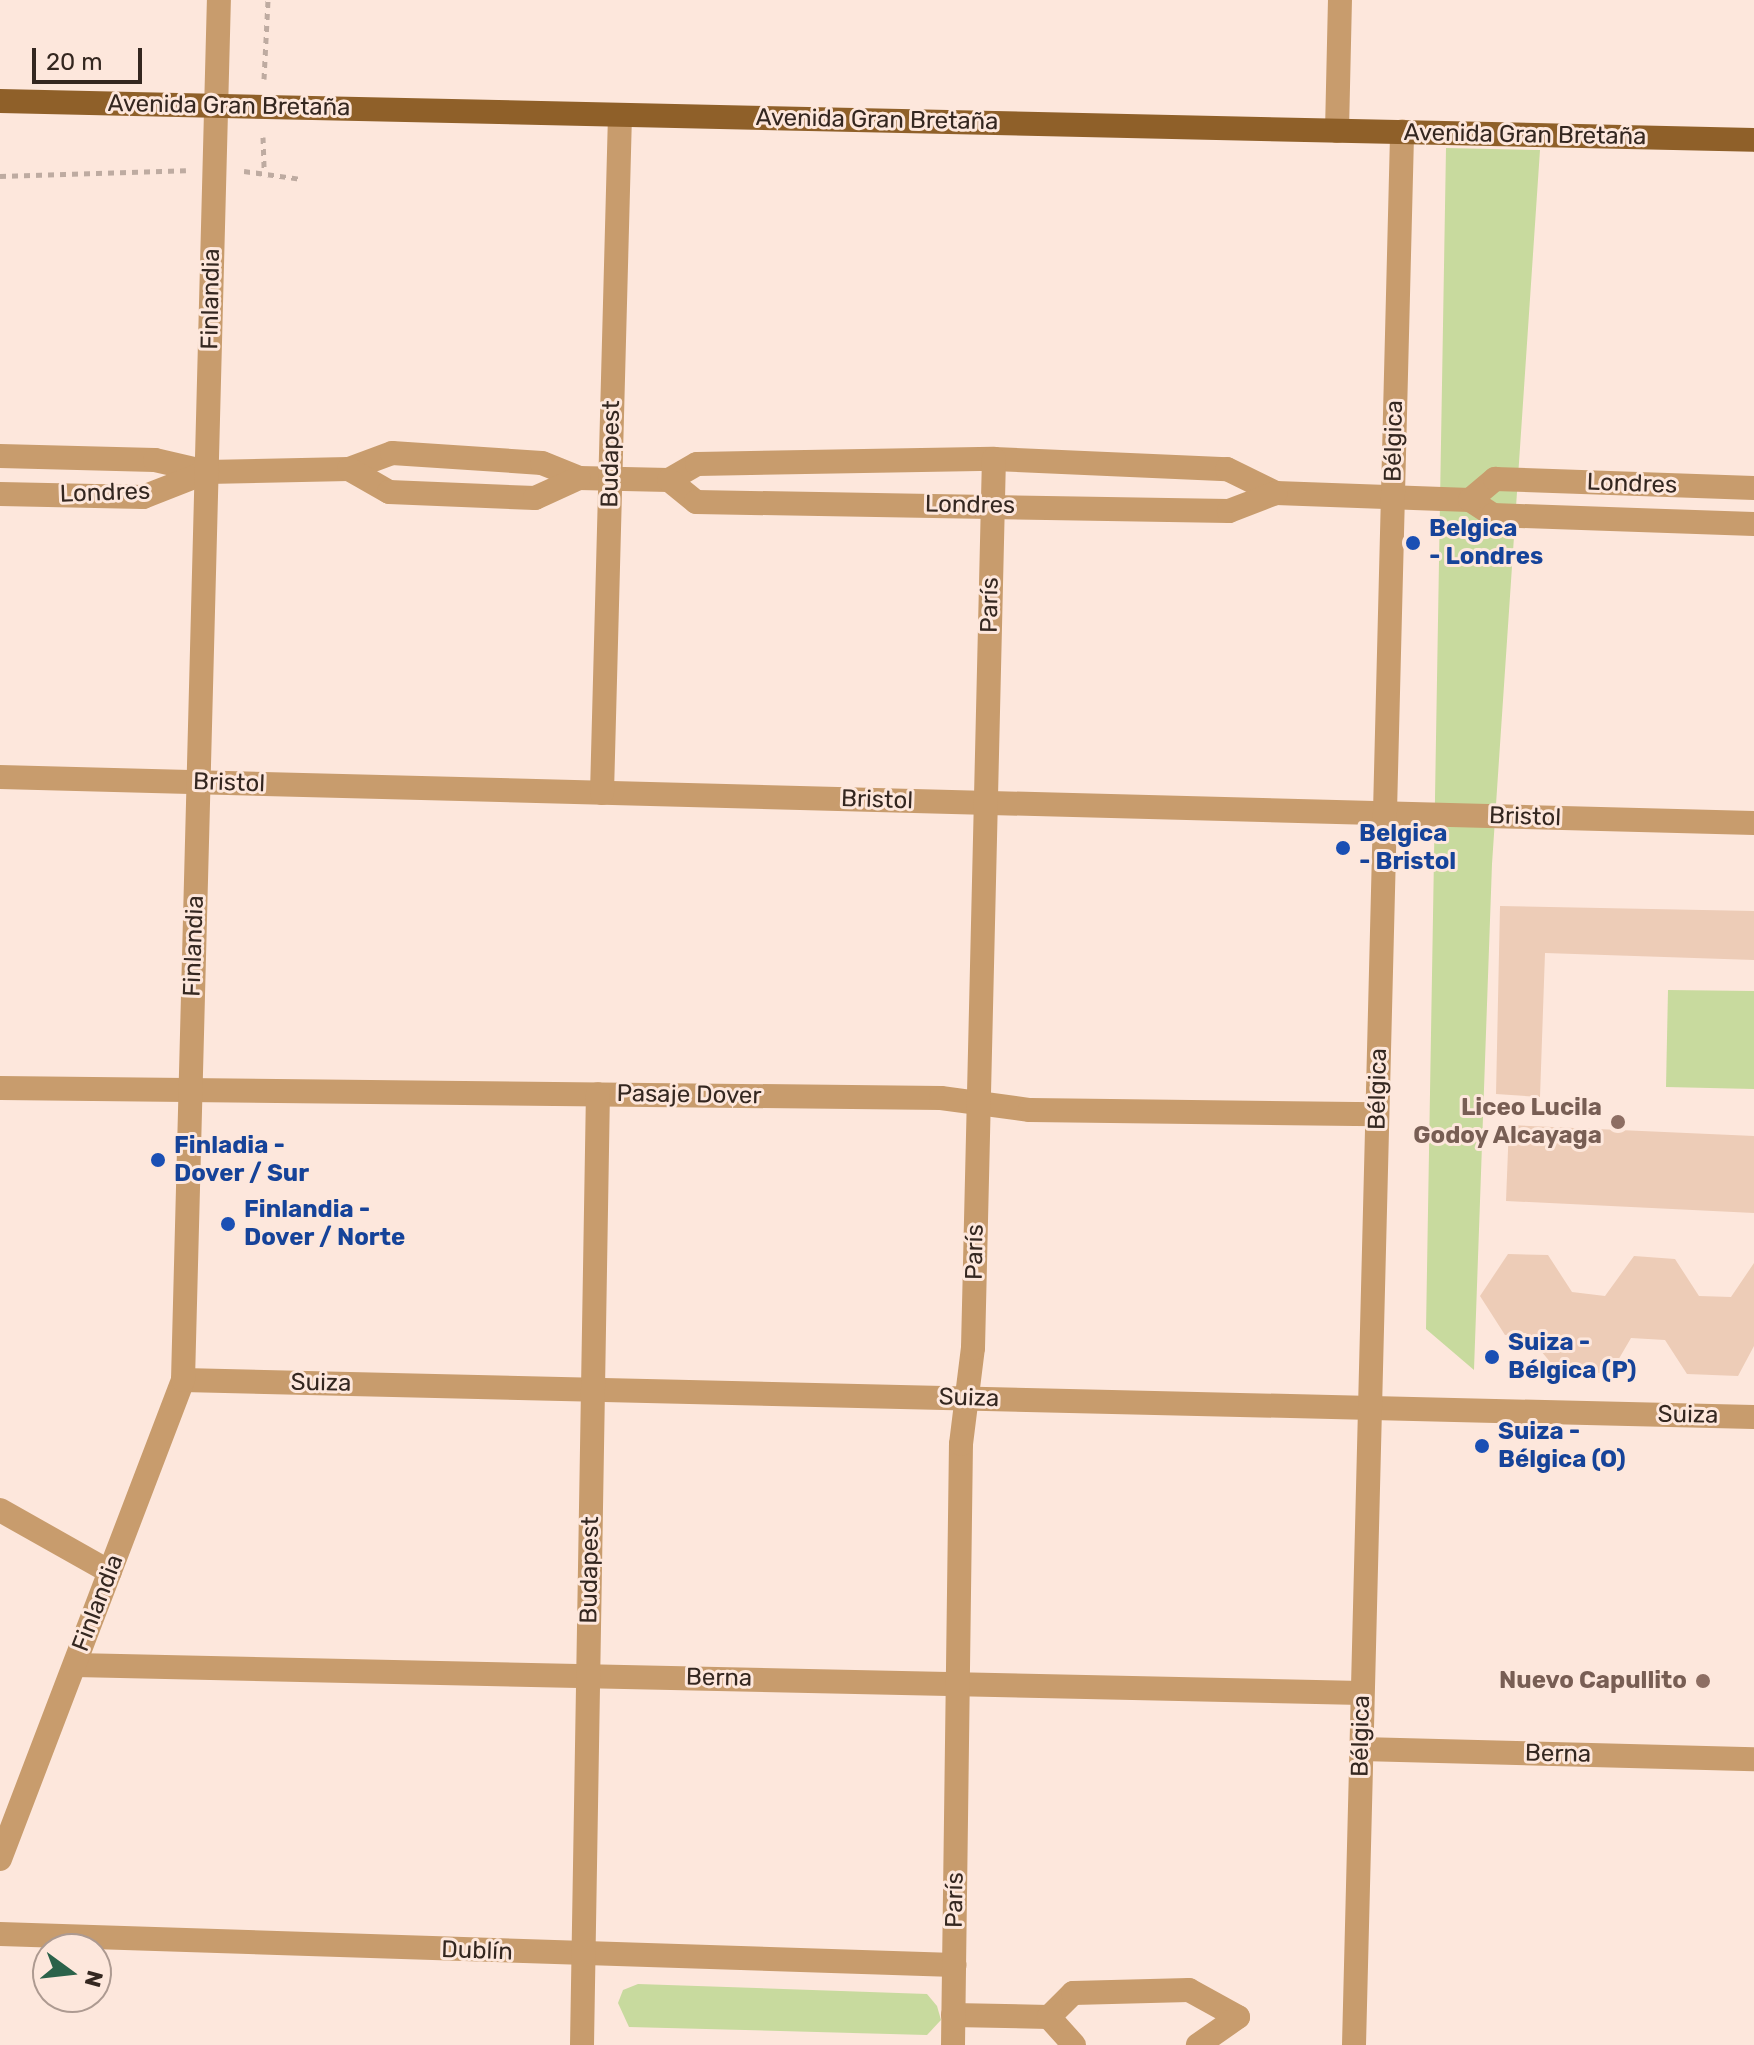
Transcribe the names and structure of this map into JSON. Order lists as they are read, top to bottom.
{
  "streets": {
    "main road": ["Avenida Gran Bretaña"],
    "street": [
      "Finlandia",
      "Bélgica",
      "Budapest",
      "Londres",
      "París",
      "Bristol",
      "Pasaje Dover",
      "Suiza",
      "Berna",
      "Dublín"
    ]
  },
  "crossings": [
    ["Avenida Gran Bretaña", "Finlandia"],
    ["Avenida Gran Bretaña", "Bélgica"],
    ["Avenida Gran Bretaña", "Budapest"],
    ["Finlandia", "Londres"],
    ["Finlandia", "Bristol"],
    ["Finlandia", "Pasaje Dover"],
    ["Finlandia", "Suiza"],
    ["Finlandia", "Berna"],
    ["Bélgica", "Londres"],
    ["Bélgica", "Bristol"],
    ["Bélgica", "Pasaje Dover"],
    ["Bélgica", "Suiza"],
    ["Bélgica", "Berna"],
    ["Budapest", "Londres"],
    ["Budapest", "Bristol"],
    ["Budapest", "Pasaje Dover"],
    ["Budapest", "Suiza"],
    ["Budapest", "Berna"],
    ["Budapest", "Dublín"],
    ["Londres", "París"],
    ["París", "Bristol"],
    ["París", "Pasaje Dover"],
    ["París", "Suiza"],
    ["París", "Berna"],
    ["París", "Dublín"]
  ],
  "places": [
    "Belgica - Londres",
    "Belgica - Bristol",
    "Liceo Lucila Godoy Alcayaga",
    "Finladia - Dover / Sur",
    "Finlandia - Dover / Norte",
    "Suiza - Bélgica (P)",
    "Suiza - Bélgica (O)",
    "Nuevo Capullito"
  ],
  "scale_bar": "20 m",
  "north": "right"
}
